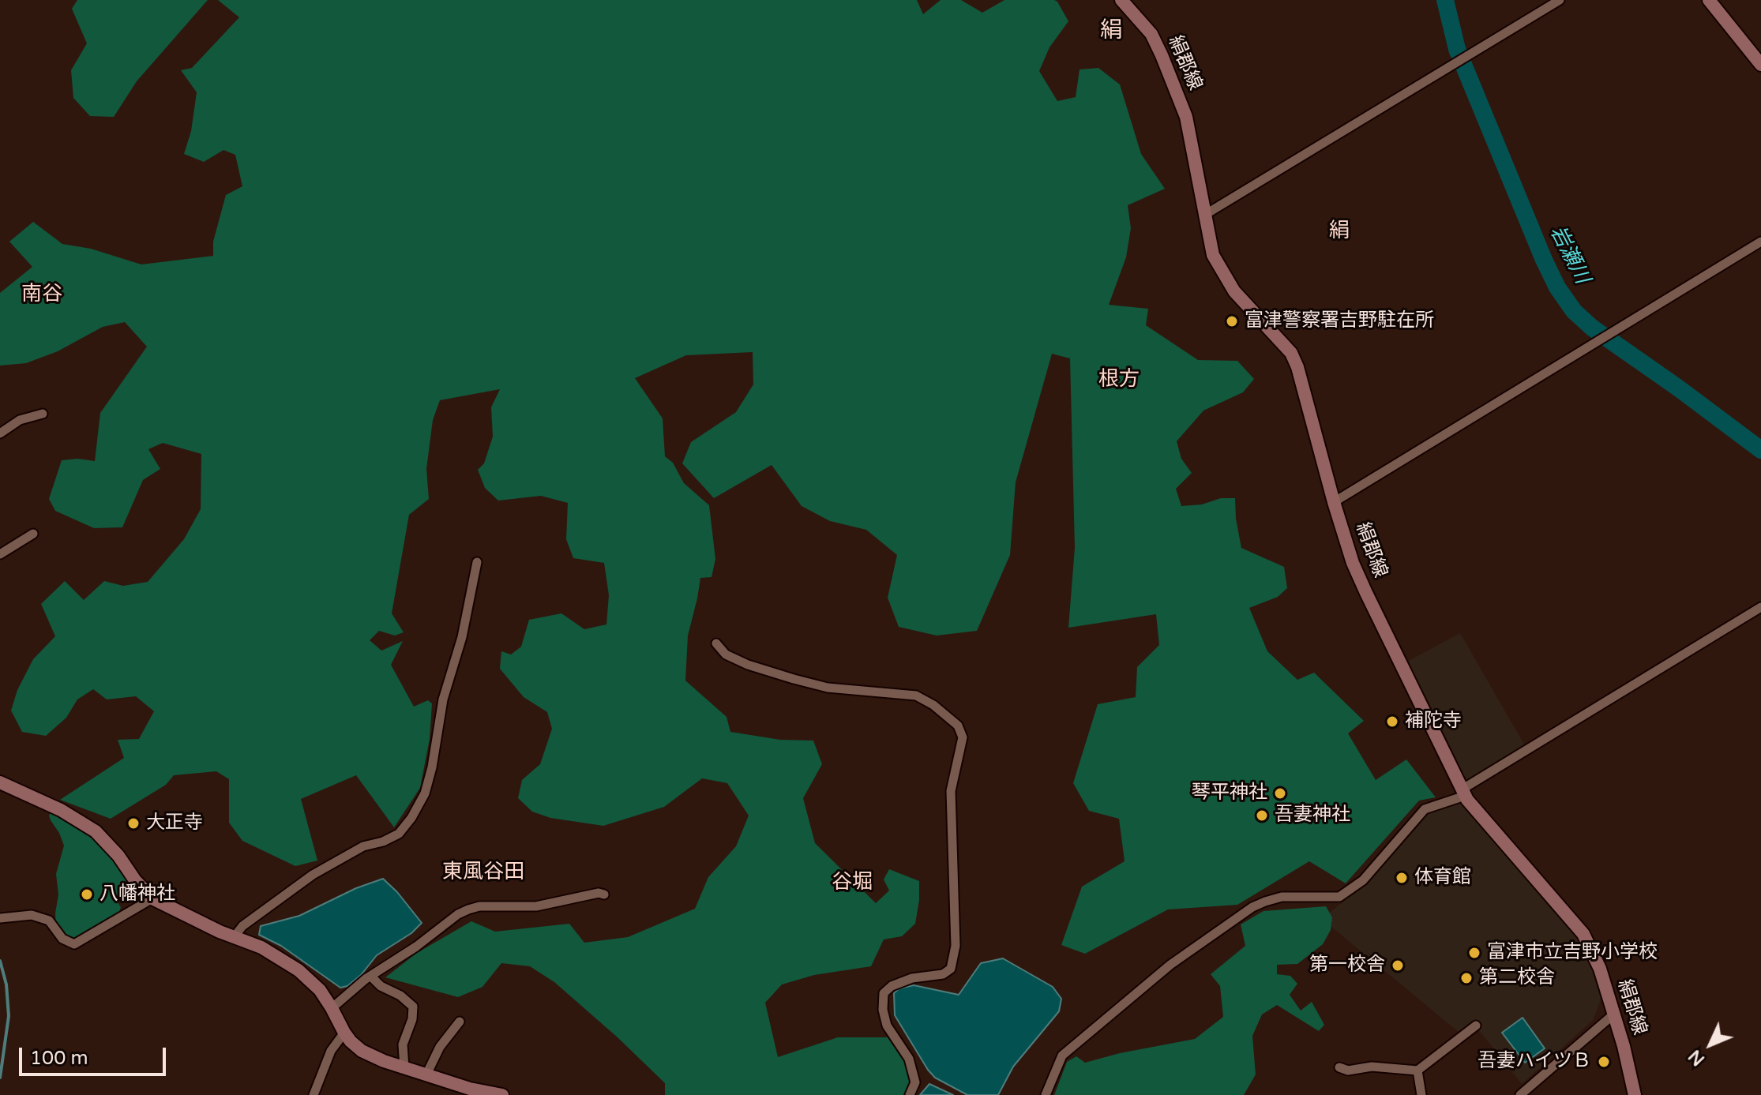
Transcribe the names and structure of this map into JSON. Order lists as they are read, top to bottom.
{
  "streets": {
    "main road": ["絹郡線"]
  },
  "districts": [
    "絹",
    "絹",
    "南谷",
    "根方",
    "東風谷田",
    "谷堀"
  ],
  "water": ["岩瀬川"],
  "places": [
    "富津警察署吉野駐在所",
    "補陀寺",
    "琴平神社",
    "吾妻神社",
    "大正寺",
    "体育館",
    "八幡神社",
    "富津市立吉野小学校",
    "第一校舎",
    "第二校舎",
    "吾妻ハイツＢ"
  ],
  "scale_bar": "100 m",
  "north": "bottom left"
}
